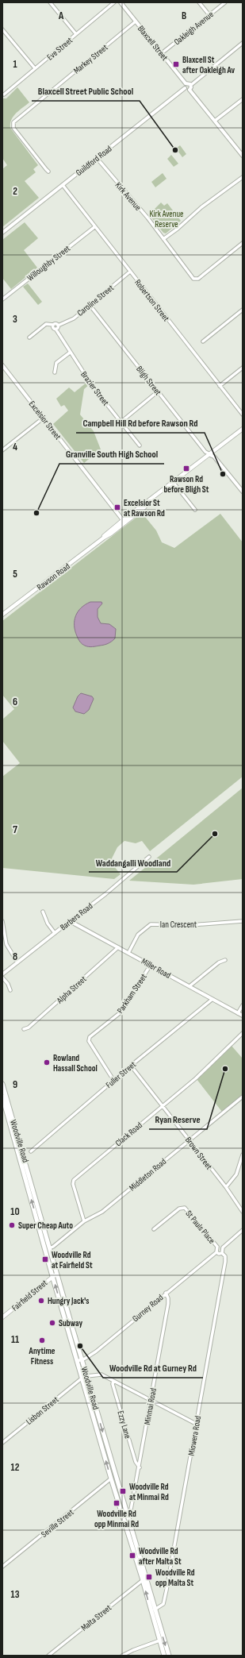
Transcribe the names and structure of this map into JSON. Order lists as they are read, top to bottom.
{
  "streets": {
    "main road": ["Rawson Road", "Woodville Road", "Fairfield Street"],
    "street": [
      "Oakleigh Avenue",
      "Blaxcell Street",
      "Eve Street",
      "Markey Street",
      "Guildford Road",
      "Kirk Avenue",
      "Willoughby Street",
      "Caroline Street",
      "Robertson Street",
      "Bligh Street",
      "Brazier Street",
      "Excelsior Street",
      "Barbers Road",
      "Ian Crescent",
      "Miller Road",
      "Alpha Street",
      "Parkham Street",
      "Fuller Street",
      "Clack Road",
      "Brown Street",
      "Middleton Road",
      "St Pauls Place",
      "Gurney Road",
      "Minmai Road",
      "Lisbon Street",
      "Ezzy Lane",
      "Miowera Road",
      "Seville Street",
      "Malta Street"
    ]
  },
  "crossings": [
    ["Oakleigh Avenue", "Blaxcell Street"],
    ["Blaxcell Street", "Markey Street"],
    ["Blaxcell Street", "Guildford Road"],
    ["Guildford Road", "Kirk Avenue"],
    ["Guildford Road", "Robertson Street"],
    ["Willoughby Street", "Robertson Street"],
    ["Caroline Street", "Robertson Street"],
    ["Caroline Street", "Bligh Street"],
    ["Bligh Street", "Rawson Road"],
    ["Excelsior Street", "Rawson Road"],
    ["Barbers Road", "Miller Road"],
    ["Ian Crescent", "Miller Road"],
    ["Miller Road", "Alpha Street"],
    ["Miller Road", "Parkham Street"],
    ["Miller Road", "Fuller Street"],
    ["Parkham Street", "Fuller Street"],
    ["Fuller Street", "Brown Street"],
    ["Clack Road", "Brown Street"],
    ["Clack Road", "Middleton Road"],
    ["Woodville Road", "Middleton Road"],
    ["Woodville Road", "Fairfield Street"],
    ["Woodville Road", "Gurney Road"],
    ["Woodville Road", "Minmai Road"],
    ["Woodville Road", "Lisbon Street"],
    ["Woodville Road", "Miowera Road"],
    ["Woodville Road", "Seville Street"],
    ["Woodville Road", "Malta Street"],
    ["Brown Street", "Middleton Road"],
    ["St Pauls Place", "Gurney Road"],
    ["St Pauls Place", "Miowera Road"],
    ["Gurney Road", "Minmai Road"],
    ["Gurney Road", "Miowera Road"],
    ["Minmai Road", "Ezzy Lane"]
  ],
  "parks": ["Kirk Avenue Reserve"],
  "places": {
    "transit": [
      "Blaxcell St after Oakleigh Av",
      "Rawson Rd before Bligh St",
      "Excelsior St at Rawson Rd",
      "Woodville Rd at Fairfield St",
      "Woodville Rd at Minmai Rd",
      "Woodville Rd opp Minmai Rd",
      "Woodville Rd after Malta St",
      "Woodville Rd opp Malta St"
    ],
    "other": [
      "Blaxcell Street Public School",
      "Campbell Hill Rd before Rawson Rd",
      "Granville South High School",
      "Waddangalli Woodland",
      "Rowland Hassall School",
      "Ryan Reserve",
      "Super Cheap Auto",
      "Hungry Jack's",
      "Subway",
      "Anytime Fitness",
      "Woodville Rd at Gurney Rd"
    ]
  },
  "grid": {
    "columns": ["A", "B"],
    "rows": [
      "1",
      "2",
      "3",
      "4",
      "5",
      "6",
      "7",
      "8",
      "9",
      "10",
      "11",
      "12",
      "13"
    ]
  }
}
